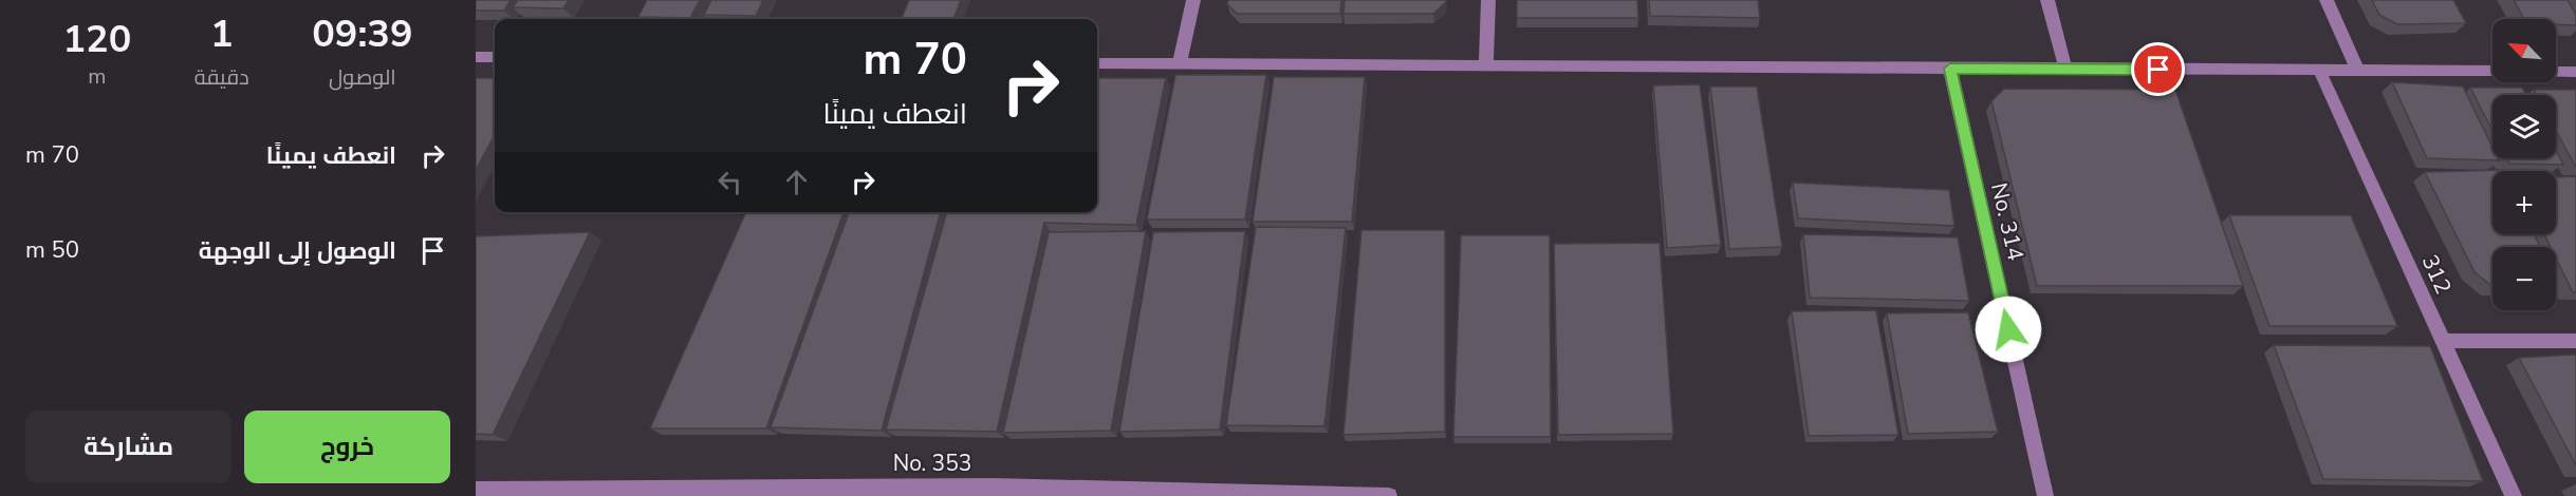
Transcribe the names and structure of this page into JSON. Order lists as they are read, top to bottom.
{
  "streets": {
    "street": ["No. 314", "312", "No. 353"]
  },
  "north": "top left",
  "page": {
    "eta": [
      "09:39",
      "الوصول",
      "1",
      "دقيقة",
      "120",
      "m"
    ],
    "map_buttons": ["+", "−"],
    "turn": ["70 m", "انعطف يمينًا"],
    "list": [
      {
        "name": "انعطف يمينًا",
        "value": "70 m"
      },
      {
        "name": "الوصول إلى الوجهة",
        "value": "50 m"
      }
    ],
    "buttons": ["خروج", "مشاركة"]
  }
}
